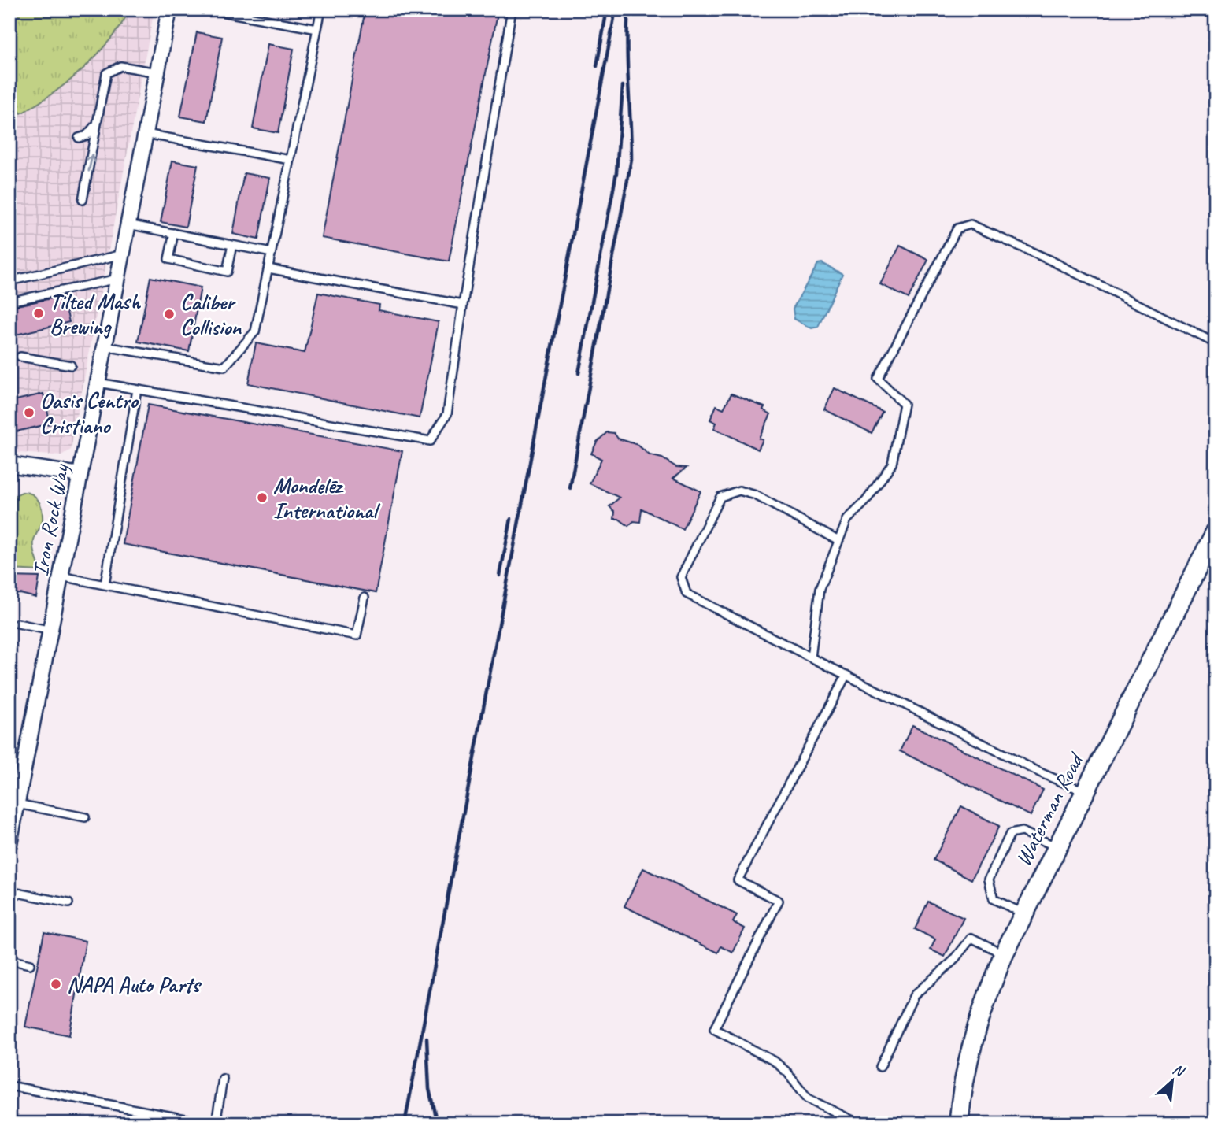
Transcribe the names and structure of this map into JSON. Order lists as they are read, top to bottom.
{
  "streets": {
    "main road": ["Waterman Road"],
    "street": ["Iron Rock Way"]
  },
  "places": [
    "Tilted Mash Brewing",
    "Caliber Collision",
    "Oasis Centro Cristiano",
    "Mondelēz International",
    "NAPA Auto Parts"
  ],
  "north": "top right"
}
